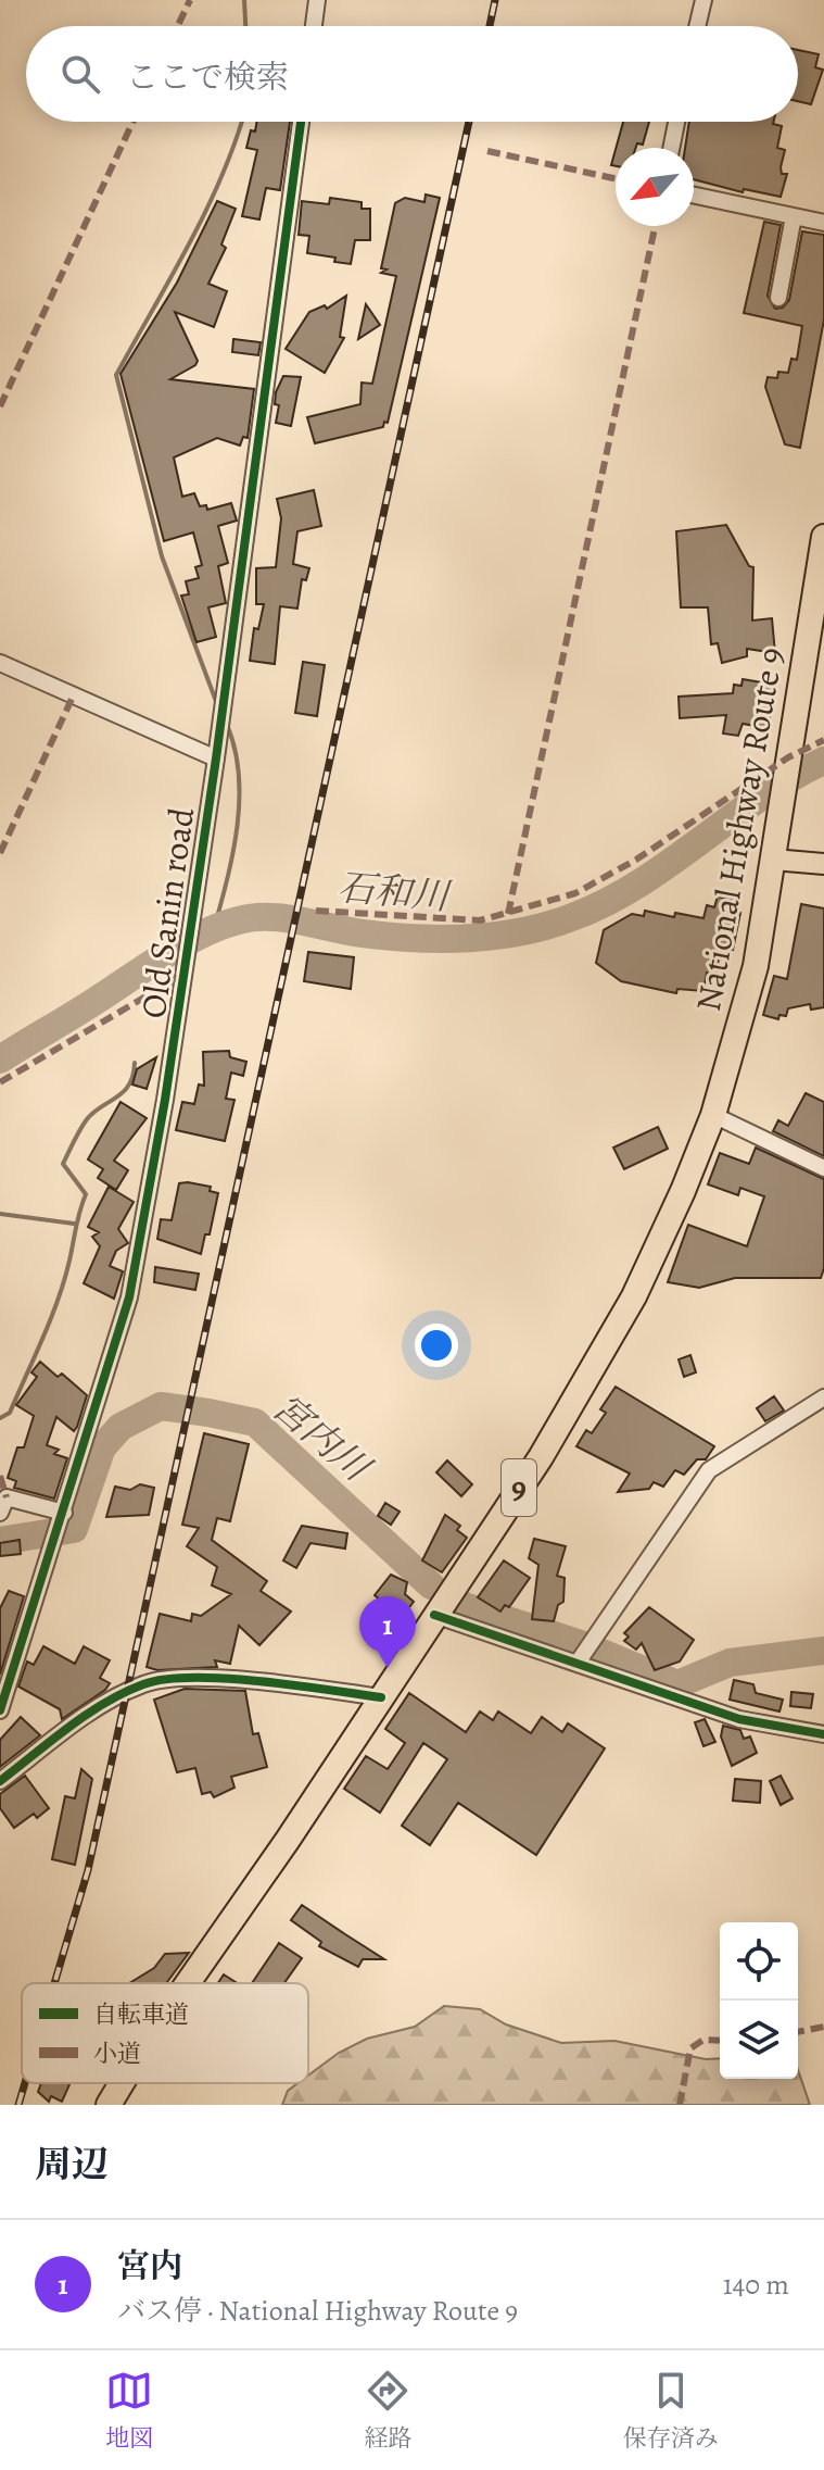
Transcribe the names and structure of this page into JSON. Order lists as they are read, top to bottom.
{
  "streets": {
    "highway": ["National Highway Route 9", "9"],
    "street": ["Old Sanin road"]
  },
  "water": ["石和川", "宮内川"],
  "legend": ["自転車道", "小道"],
  "north": "bottom left",
  "page": {
    "search": "ここで検索",
    "pins": "1",
    "heading": "周辺",
    "list": [
      {
        "mark": "1",
        "name": "宮内",
        "note": "バス停 · National Highway Route 9",
        "value": "140 m"
      }
    ],
    "nav": ["地図", "経路", "保存済み"]
  }
}
